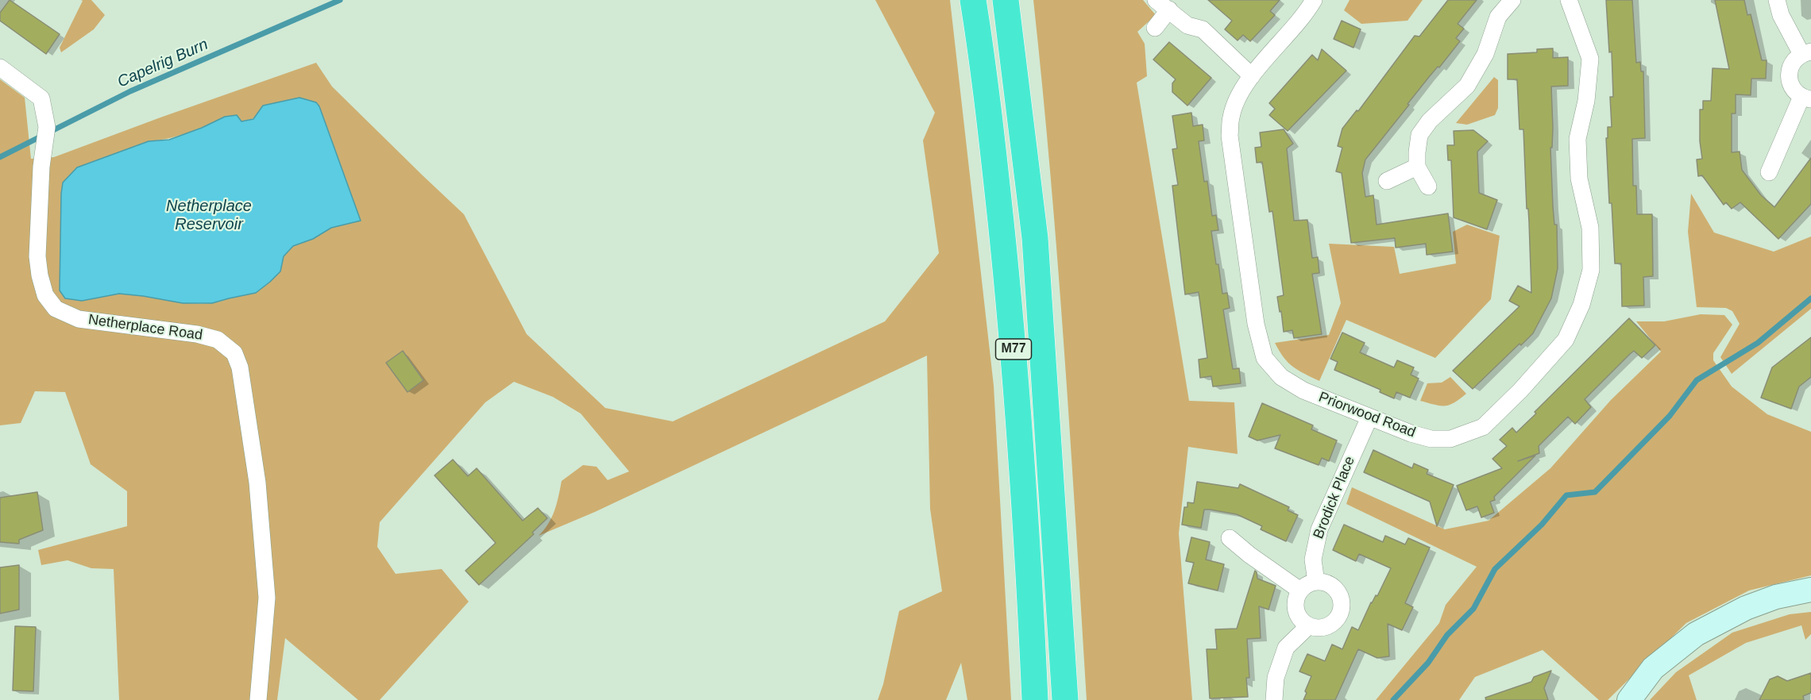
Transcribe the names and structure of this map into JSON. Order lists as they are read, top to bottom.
{
  "streets": {
    "highway": ["M77"],
    "street": ["Netherplace Road", "Priorwood Road", "Brodick Place"]
  },
  "crossings": [
    ["Priorwood Road", "Brodick Place"]
  ],
  "water": ["Capelrig Burn", "Netherplace Reservoir"]
}
